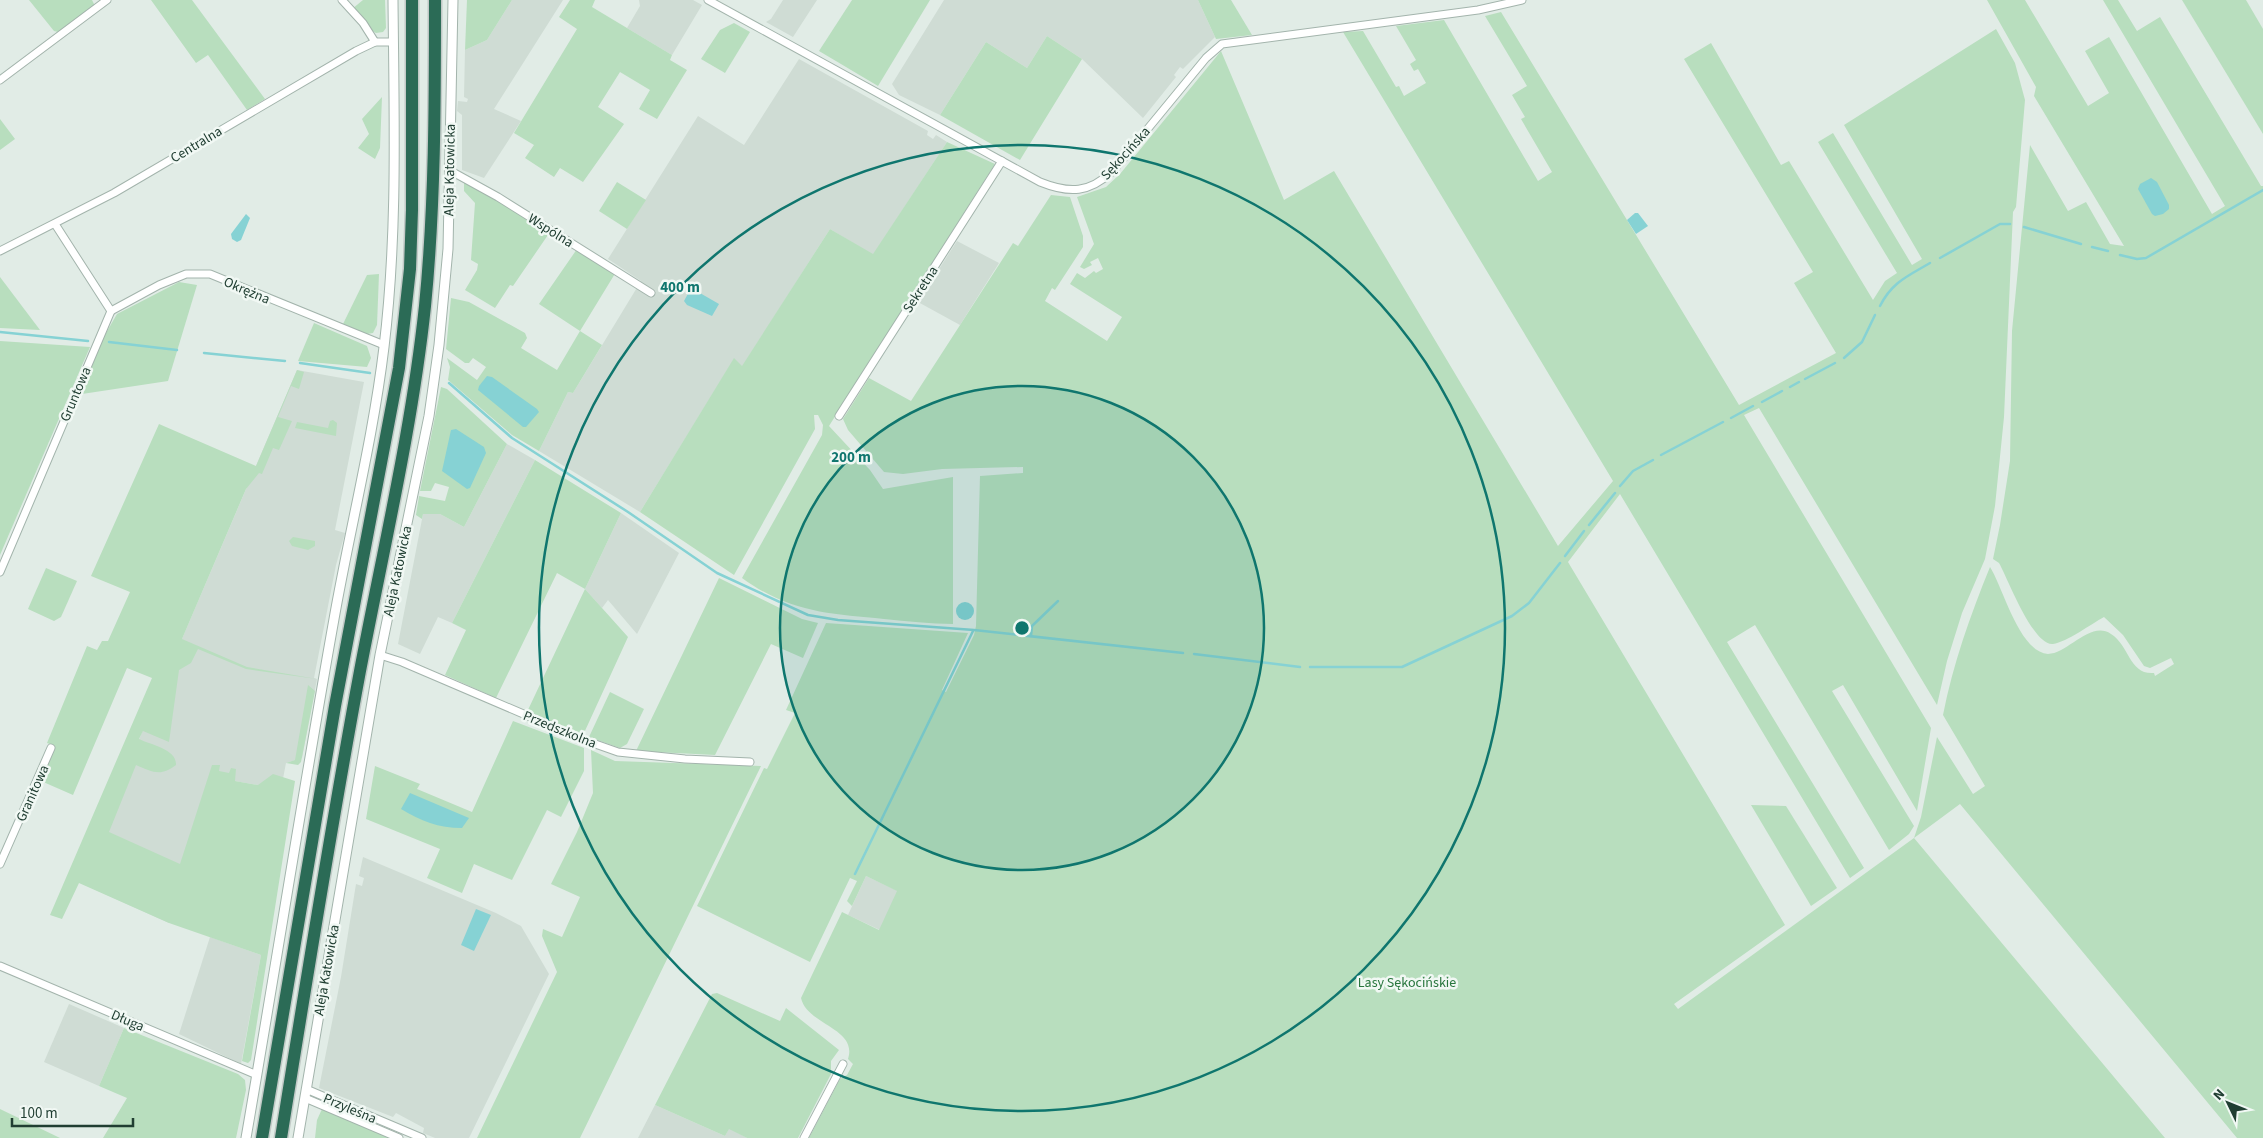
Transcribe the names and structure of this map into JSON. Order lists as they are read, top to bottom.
{
  "streets": {
    "street": [
      "Centralna",
      "Sękocińska",
      "Aleja Katowicka",
      "Wspólna",
      "Sekretna",
      "Okrężna",
      "Gruntowa",
      "Przedszkolna",
      "Granitowa",
      "Długa",
      "Przyleśna"
    ]
  },
  "crossings": [
    ["Sękocińska", "Sekretna"],
    ["Aleja Katowicka", "Wspólna"],
    ["Aleja Katowicka", "Przedszkolna"],
    ["Aleja Katowicka", "Przyleśna"],
    ["Okrężna", "Gruntowa"]
  ],
  "parks": ["Lasy Sękocińskie"],
  "scale_bar": "100 m",
  "north": "top left",
  "rings": ["400 m", "200 m"]
}
